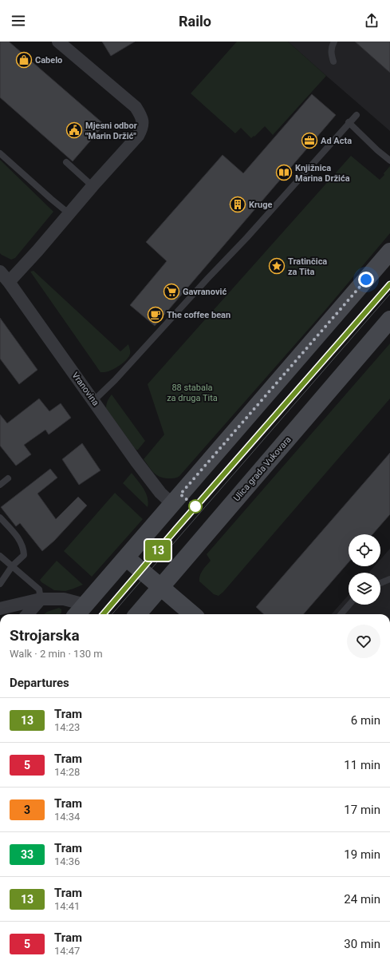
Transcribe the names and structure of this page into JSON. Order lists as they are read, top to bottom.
{
  "streets": {
    "main road": ["Ulica grada Vukovara"],
    "street": ["Vranovina"]
  },
  "parks": ["88 stabala za druga Tita"],
  "places": {
    "shop": ["Cabelo"],
    "public building": ["Mjesni odbor \"Marin Držić\""],
    "office": ["Ad Acta"],
    "library": ["Knjižnica Marina Držića"],
    "building": ["Kruge"],
    "place": ["Tratinčica za Tita"],
    "supermarket": ["Gavranović"],
    "cafe": ["The coffee bean"]
  },
  "lines": ["tram line 13"],
  "page": {
    "header": "Railo",
    "on_map": "13",
    "heading": [
      ["Strojarska", "Walk · 2 min · 130 m"],
      "Departures"
    ],
    "list": [
      {
        "mark": "13",
        "name": "Tram",
        "note": "14:23",
        "value": "6 min"
      },
      {
        "mark": "5",
        "name": "Tram",
        "note": "14:28",
        "value": "11 min"
      },
      {
        "mark": "3",
        "name": "Tram",
        "note": "14:34",
        "value": "17 min"
      },
      {
        "mark": "33",
        "name": "Tram",
        "note": "14:36",
        "value": "19 min"
      },
      {
        "mark": "13",
        "name": "Tram",
        "note": "14:41",
        "value": "24 min"
      },
      {
        "mark": "5",
        "name": "Tram",
        "note": "14:47",
        "value": "30 min"
      }
    ]
  }
}
